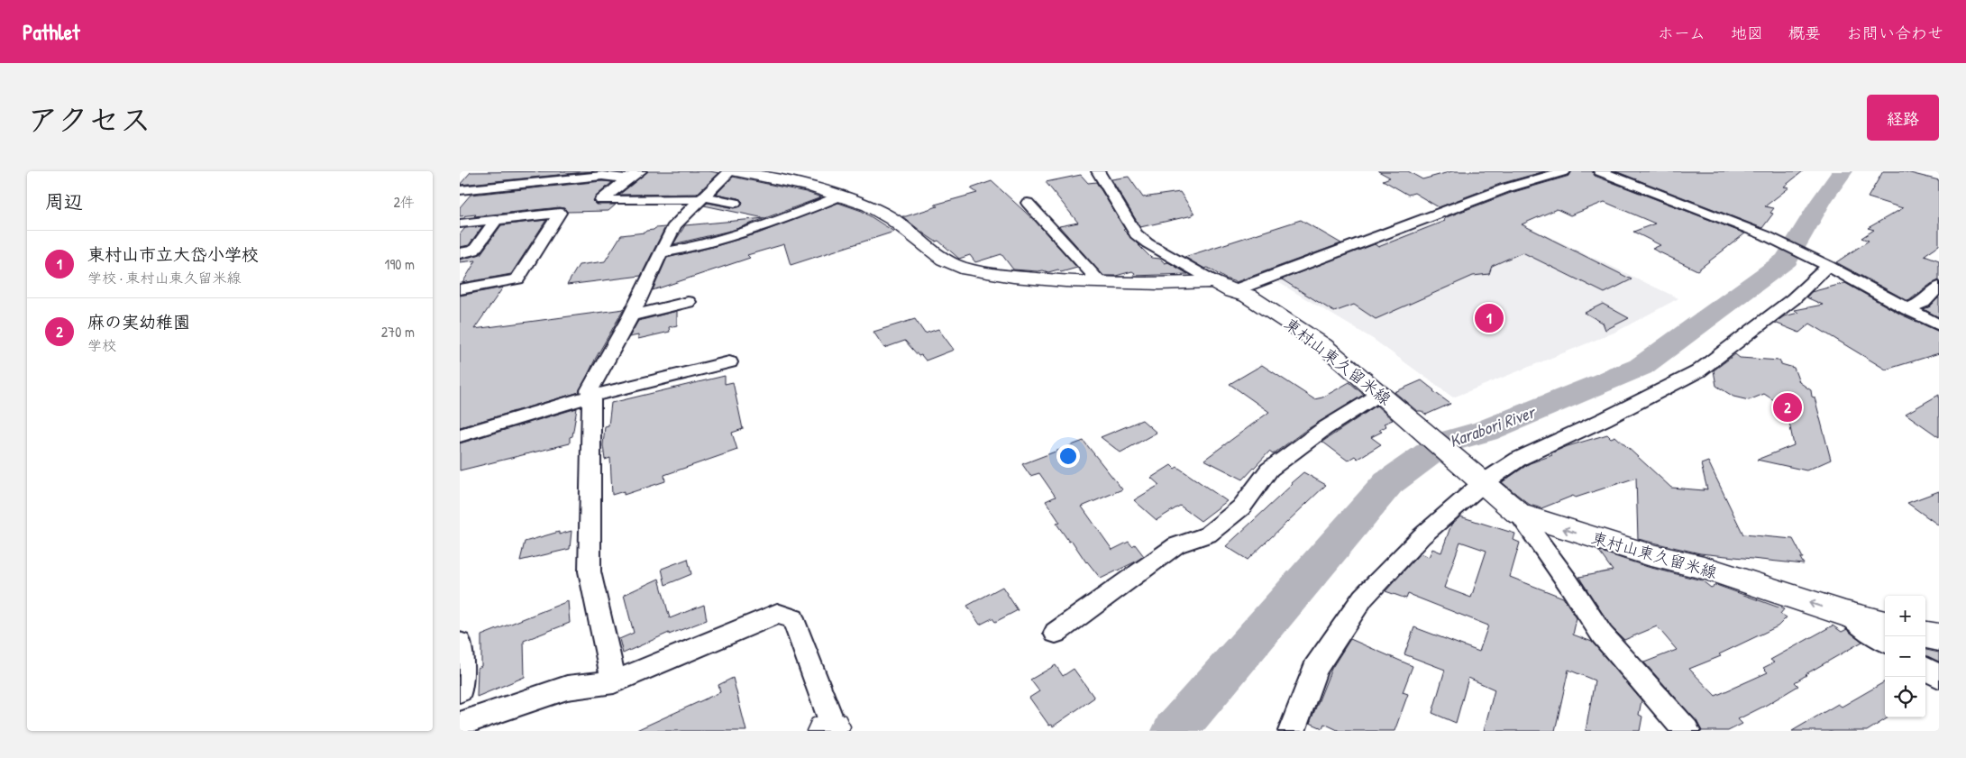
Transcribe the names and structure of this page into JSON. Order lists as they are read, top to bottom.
{
  "streets": {
    "main road": ["東村山東久留米線"]
  },
  "one_way": ["東村山東久留米線"],
  "water": ["Karabori River"],
  "page": {
    "header": "Pathlet",
    "nav": [
      "ホーム",
      "地図",
      "概要",
      "お問い合わせ"
    ],
    "title": "アクセス",
    "buttons": "経路",
    "heading": ["周辺", "2件"],
    "list": [
      {
        "mark": "1",
        "name": "東村山市立大岱小学校",
        "note": "学校 · 東村山東久留米線",
        "value": "190 m"
      },
      {
        "mark": "2",
        "name": "麻の実幼稚園",
        "note": "学校",
        "value": "270 m"
      }
    ],
    "pins": ["1", "2"],
    "map_buttons": ["+", "−"]
  }
}
